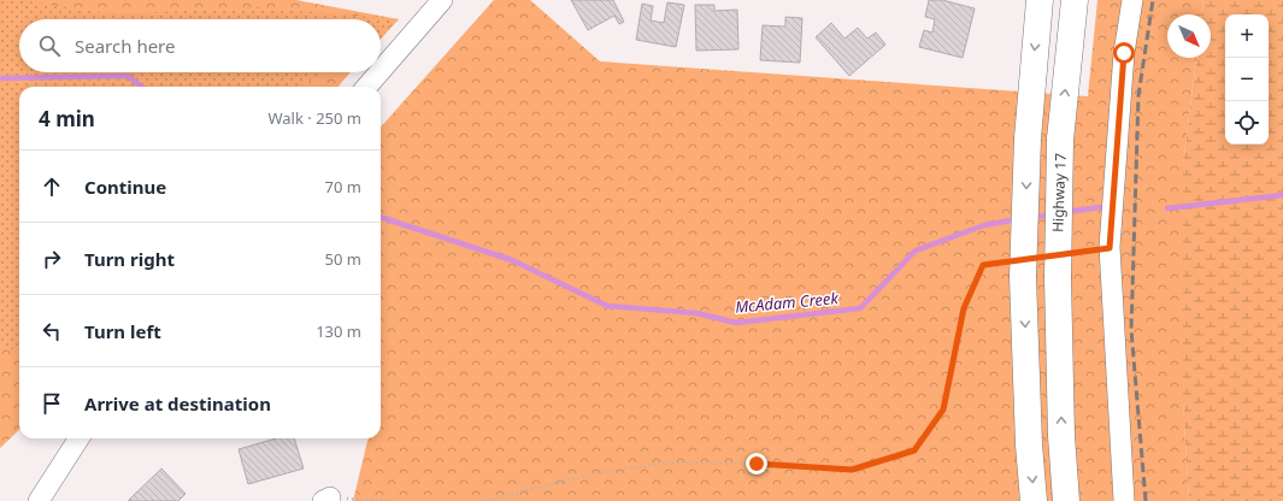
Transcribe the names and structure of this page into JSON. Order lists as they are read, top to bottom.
{
  "streets": {
    "highway": ["Highway 17"]
  },
  "water": ["McAdam Creek"],
  "north": "bottom right",
  "page": {
    "map_buttons": ["+", "−"],
    "search": "Search here",
    "heading": ["4 min", "Walk · 250 m"],
    "list": [
      ["Continue", "70 m"],
      ["Turn right", "50 m"],
      ["Turn left", "130 m"],
      "Arrive at destination"
    ]
  }
}
